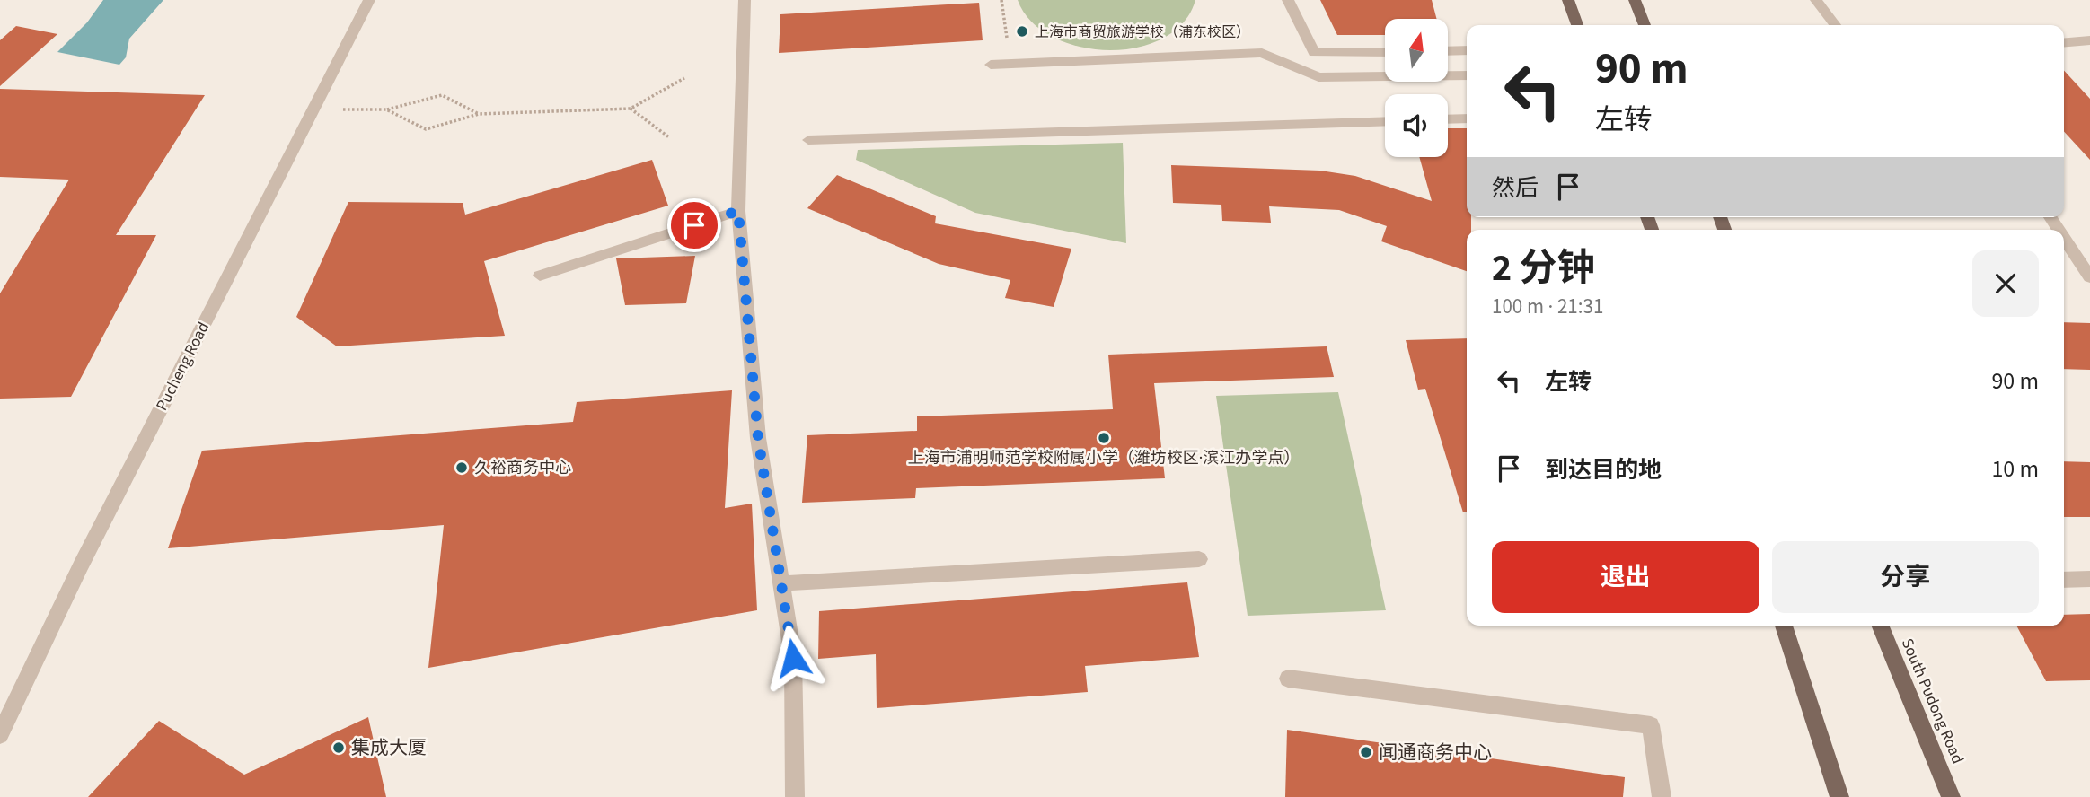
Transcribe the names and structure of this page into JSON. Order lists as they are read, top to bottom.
{
  "streets": {
    "main road": ["South Pudong Road"],
    "street": ["Pucheng Road"]
  },
  "places": [
    "上海市商贸旅游学校（浦东校区）",
    "上海市浦明师范学校附属小学（潍坊校区·滨江办学点）",
    "久裕商务中心",
    "集成大厦",
    "闻通商务中心"
  ],
  "north": "top",
  "page": {
    "turn": ["90 m", "左转"],
    "then": "然后",
    "heading": ["2 分钟", "100 m · 21:31"],
    "list": [
      {
        "name": "左转",
        "value": "90 m"
      },
      {
        "name": "到达目的地",
        "value": "10 m"
      }
    ],
    "buttons": ["退出", "分享"]
  }
}
